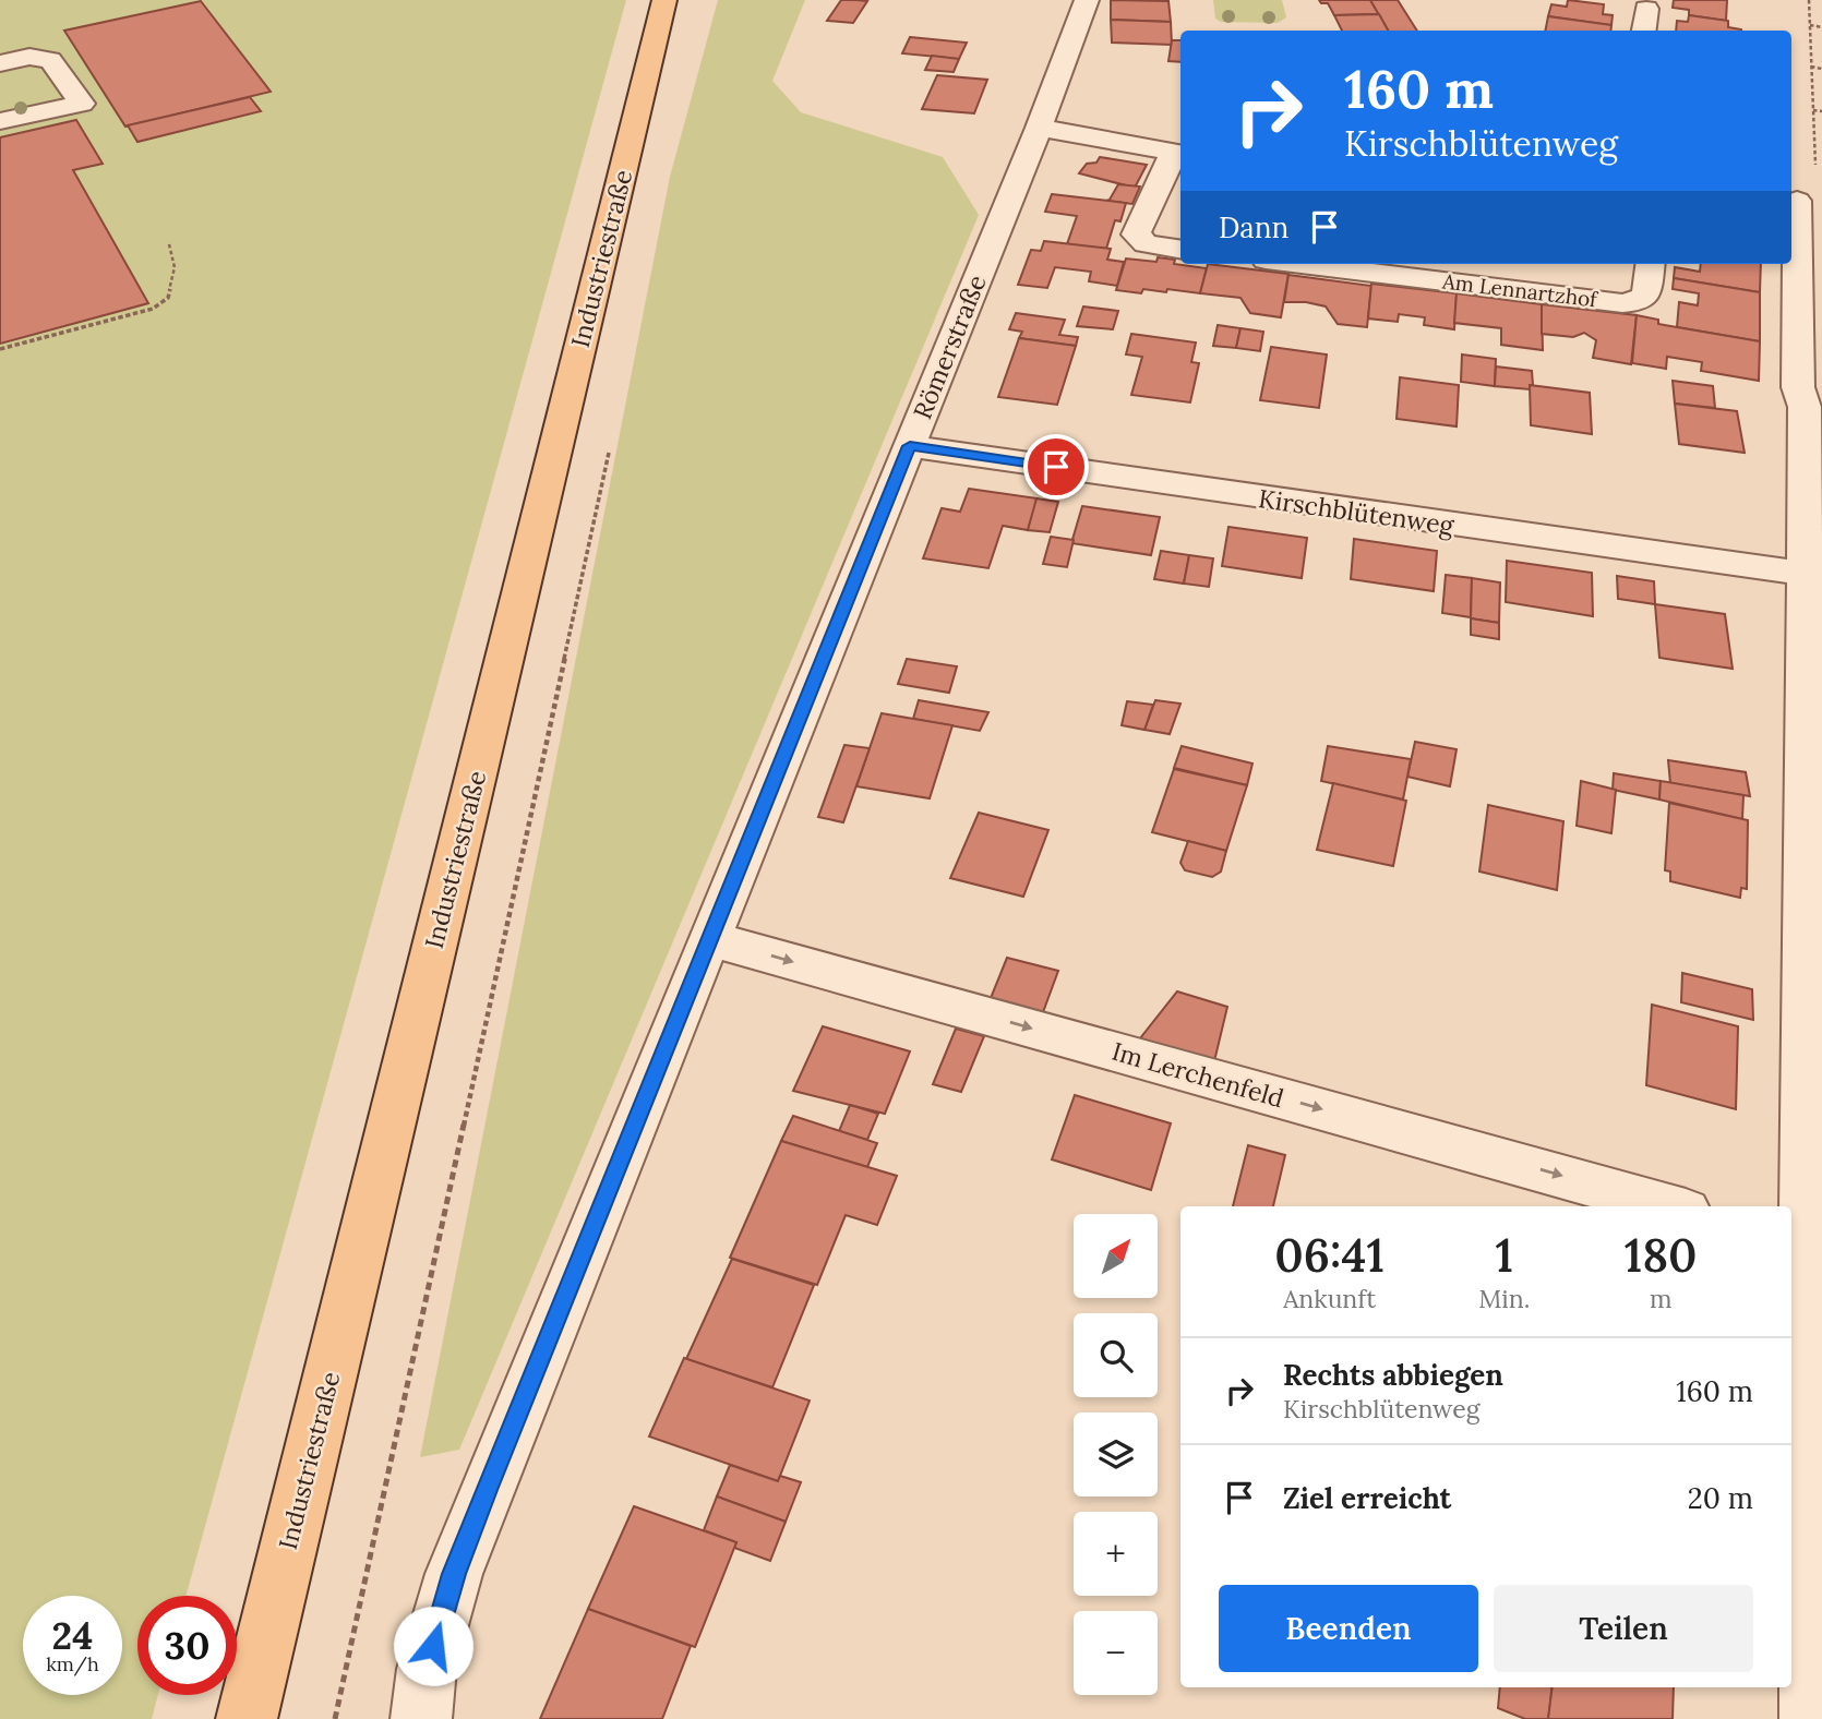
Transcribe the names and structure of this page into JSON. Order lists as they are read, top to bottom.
{
  "streets": {
    "main road": ["Industriestraße"],
    "street": [
      "Am Lennartzhof",
      "Römerstraße",
      "Kirschblütenweg",
      "Im Lerchenfeld"
    ]
  },
  "crossings": [
    ["Römerstraße", "Kirschblütenweg"],
    ["Römerstraße", "Im Lerchenfeld"]
  ],
  "one_way": ["Im Lerchenfeld"],
  "north": "top right",
  "page": {
    "turn": ["160 m", "Kirschblütenweg"],
    "then": "Dann",
    "eta": [
      "06:41",
      "Ankunft",
      "1",
      "Min.",
      "180",
      "m"
    ],
    "map_buttons": ["+", "−"],
    "list": [
      {
        "name": "Rechts abbiegen",
        "note": "Kirschblütenweg",
        "value": "160 m"
      },
      {
        "name": "Ziel erreicht",
        "value": "20 m"
      }
    ],
    "buttons": ["Beenden", "Teilen"],
    "speed": "24 km/h",
    "limit": "30"
  }
}
